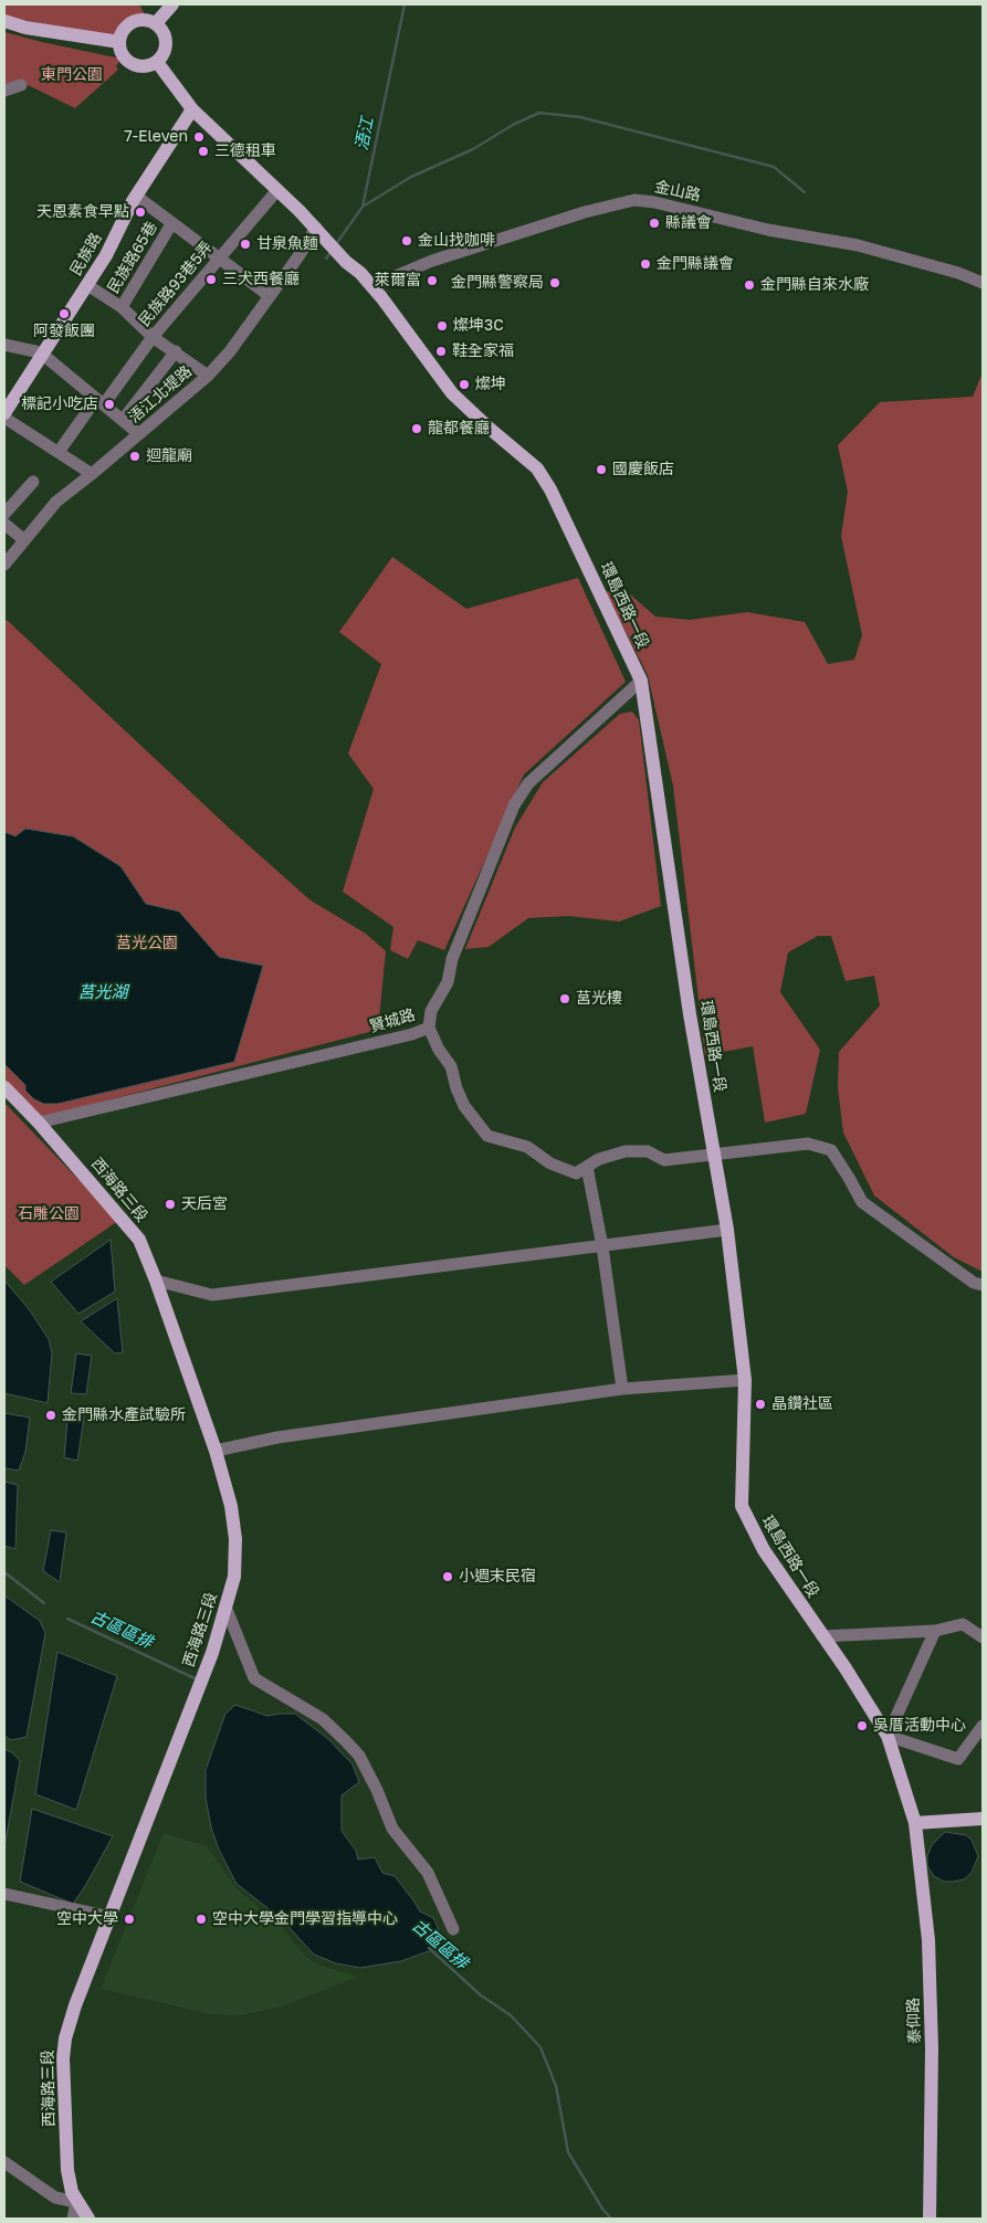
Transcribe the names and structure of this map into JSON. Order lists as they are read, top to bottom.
{
  "streets": {
    "main road": [
      "民族路",
      "環島西路一段",
      "西海路三段",
      "泰仰路"
    ],
    "street": [
      "金山路",
      "民族路65巷",
      "民族路93巷5弄",
      "浯江北堤路",
      "賢城路"
    ]
  },
  "crossings": [
    ["金山路", "環島西路一段"],
    ["民族路", "民族路65巷"],
    ["民族路65巷", "民族路93巷5弄"],
    ["民族路65巷", "浯江北堤路"],
    ["浯江北堤路", "環島西路一段"],
    ["環島西路一段", "賢城路"],
    ["環島西路一段", "泰仰路"],
    ["賢城路", "西海路三段"]
  ],
  "water": ["浯江", "莒光湖", "古區區排"],
  "parks": ["東門公園", "莒光公園", "石雕公園"],
  "places": [
    "7-Eleven",
    "三德租車",
    "天恩素食早點",
    "縣議會",
    "金山找咖啡",
    "甘泉魚麵",
    "金門縣議會",
    "三犬西餐廳",
    "萊爾富",
    "金門縣警察局",
    "金門縣自來水廠",
    "阿發飯團",
    "燦坤3C",
    "鞋全家福",
    "燦坤",
    "標記小吃店",
    "龍都餐廳",
    "迴龍廟",
    "國慶飯店",
    "莒光樓",
    "天后宮",
    "晶鑽社區",
    "金門縣水產試驗所",
    "小週末民宿",
    "吳厝活動中心",
    "空中大學",
    "空中大學金門學習指導中心"
  ]
}
